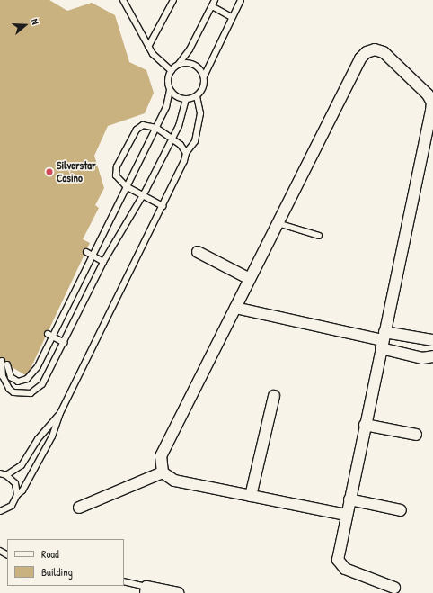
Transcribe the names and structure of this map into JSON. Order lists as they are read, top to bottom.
{
  "places": ["Silverstar Casino"],
  "legend": ["Road", "Building"],
  "north": "right"
}
